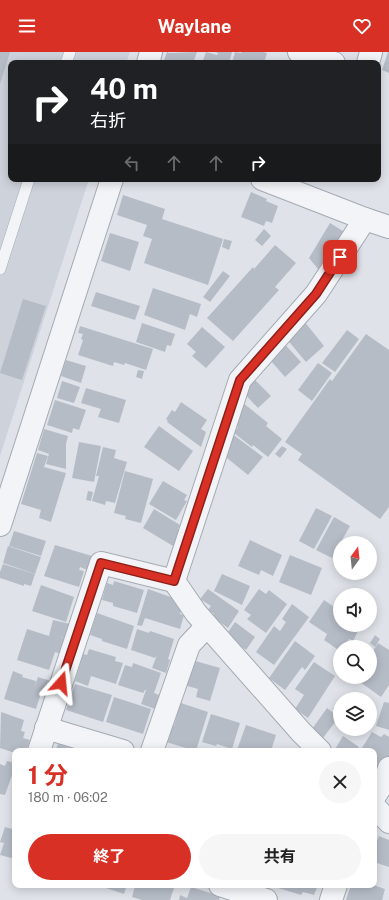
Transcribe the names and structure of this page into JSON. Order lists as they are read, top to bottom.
{
  "north": "top",
  "page": {
    "header": "Waylane",
    "turn": ["40 m", "右折"],
    "heading": ["1 分", "180 m · 06:02"],
    "buttons": ["終了", "共有"]
  }
}
